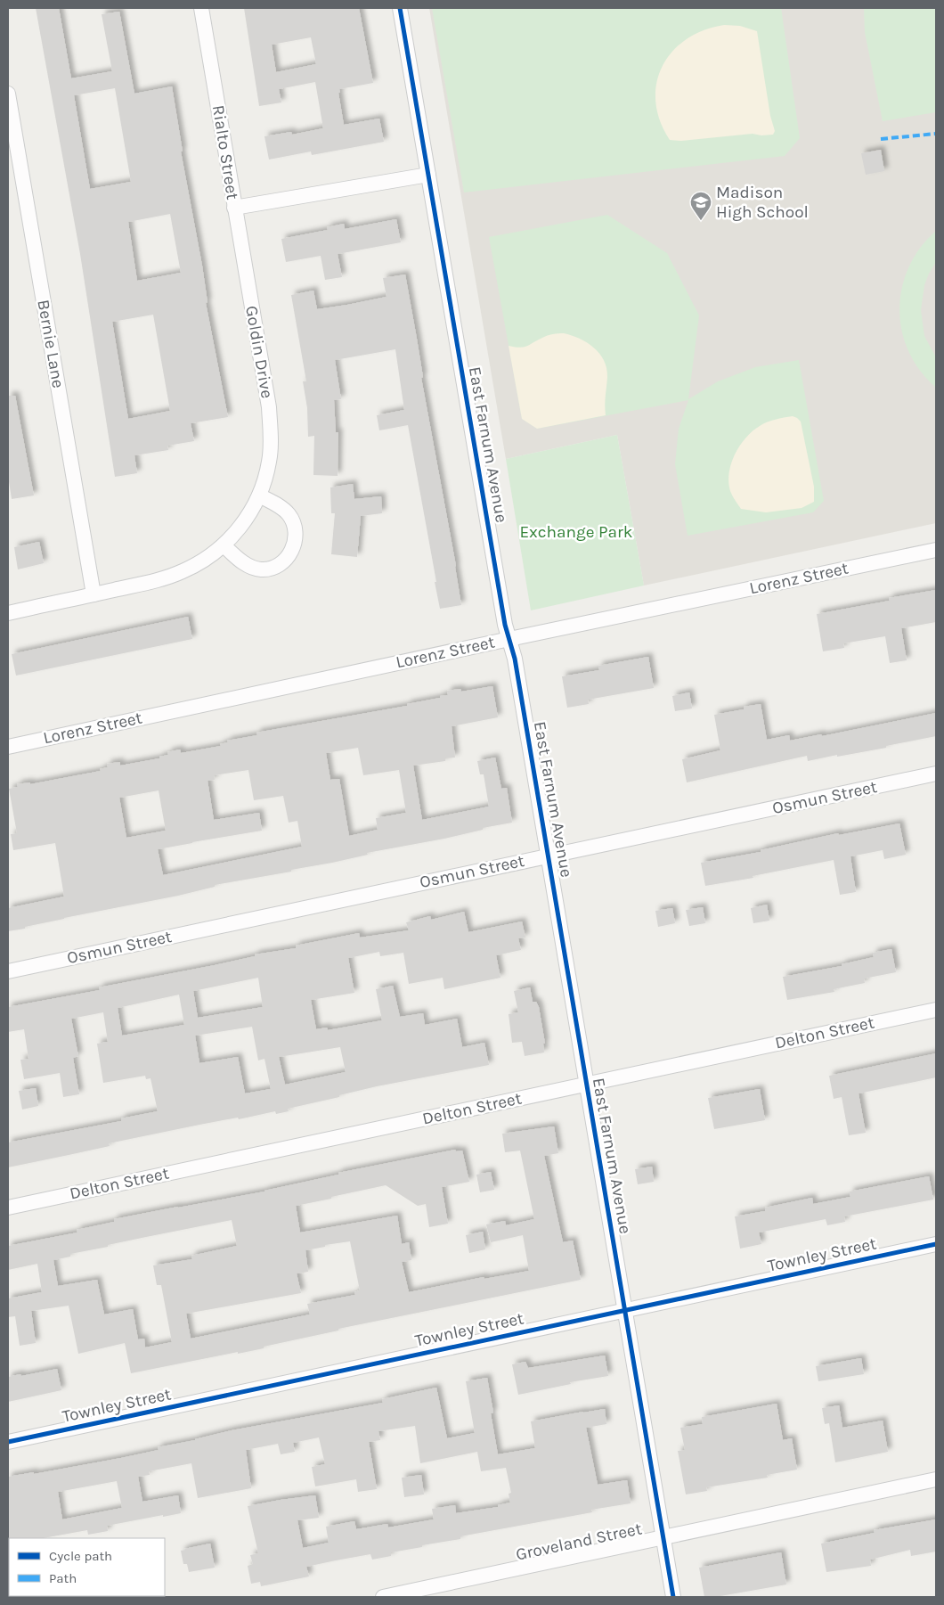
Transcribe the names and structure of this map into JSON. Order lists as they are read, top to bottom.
{
  "streets": {
    "street": [
      "Rialto Street",
      "Bernie Lane",
      "Goldin Drive",
      "East Farnum Avenue",
      "Lorenz Street",
      "Osmun Street",
      "Delton Street",
      "Townley Street",
      "Groveland Street"
    ]
  },
  "crossings": [
    ["Rialto Street", "Goldin Drive"],
    ["Rialto Street", "East Farnum Avenue"],
    ["Bernie Lane", "Goldin Drive"],
    ["East Farnum Avenue", "Lorenz Street"],
    ["East Farnum Avenue", "Osmun Street"],
    ["East Farnum Avenue", "Delton Street"],
    ["East Farnum Avenue", "Townley Street"],
    ["East Farnum Avenue", "Groveland Street"]
  ],
  "parks": ["Exchange Park"],
  "places": {
    "school or university": ["Madison High School"]
  },
  "legend": ["Cycle path", "Path"]
}
